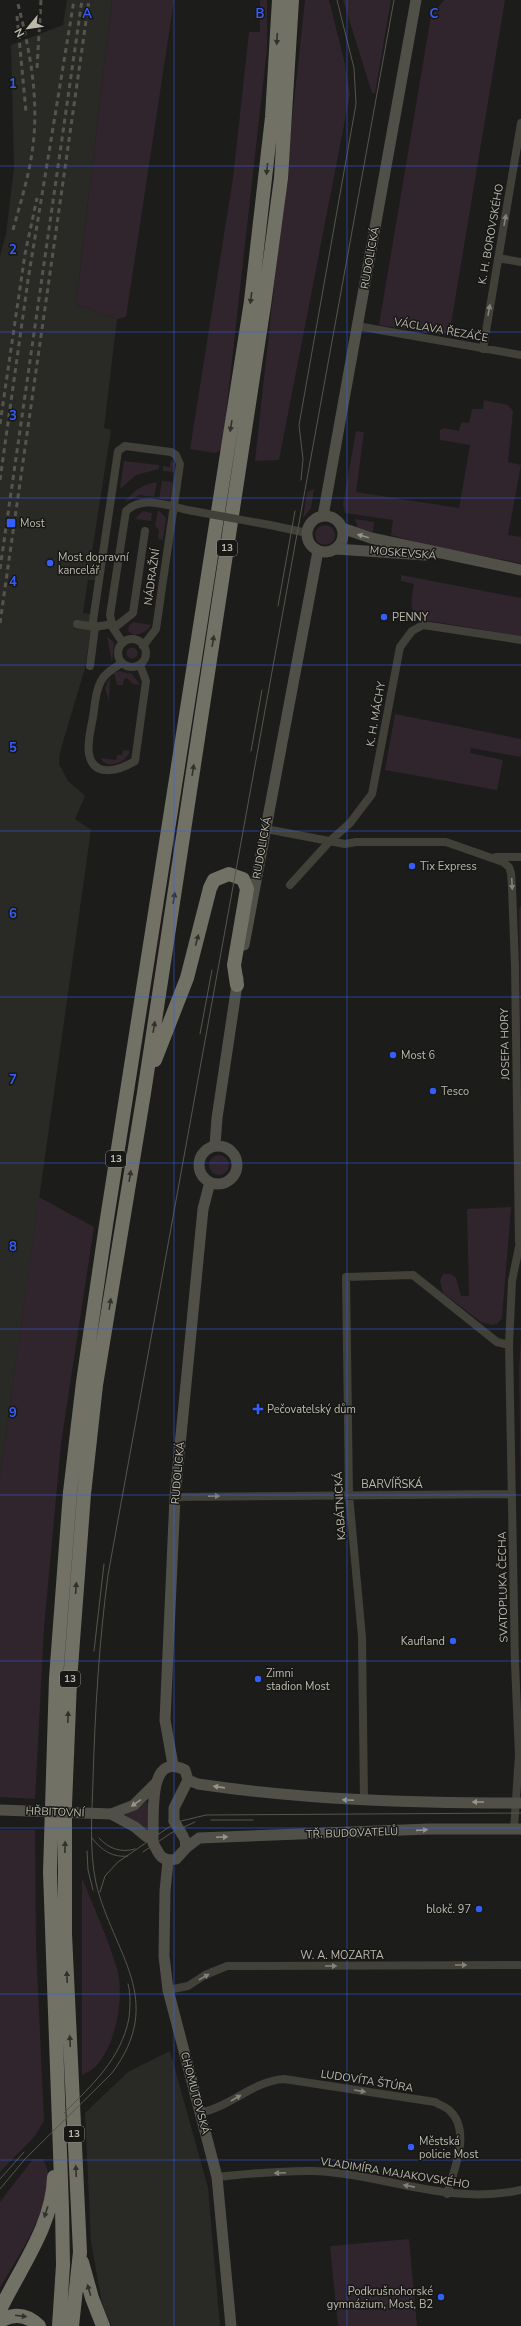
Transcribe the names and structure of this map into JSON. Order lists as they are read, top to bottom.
{
  "streets": {
    "highway": ["13"],
    "street": [
      "K. H. BOROVSKÉHO",
      "RUDOLICKÁ",
      "VÁCLAVA ŘEZÁČE",
      "MOSKEVSKÁ",
      "NÁDRAŽNÍ",
      "K. H. MÁCHY",
      "JOSEFA HORY",
      "BARVÍŘSKÁ",
      "KABÁTNICKÁ",
      "SVATOPLUKA ČECHA",
      "HŘBITOVNÍ",
      "TŘ. BUDOVATELŮ",
      "W. A. MOZARTA",
      "LUDOVÍTA ŠTÚRA",
      "CHOMUTOVSKÁ",
      "VLADIMÍRA MAJAKOVSKÉHO"
    ]
  },
  "crossings": [
    ["K. H. BOROVSKÉHO", "VÁCLAVA ŘEZÁČE"],
    ["RUDOLICKÁ", "VÁCLAVA ŘEZÁČE"],
    ["RUDOLICKÁ", "MOSKEVSKÁ"],
    ["RUDOLICKÁ", "JOSEFA HORY"],
    ["RUDOLICKÁ", "BARVÍŘSKÁ"],
    ["K. H. MÁCHY", "JOSEFA HORY"],
    ["JOSEFA HORY", "SVATOPLUKA ČECHA"],
    ["BARVÍŘSKÁ", "KABÁTNICKÁ"],
    ["BARVÍŘSKÁ", "SVATOPLUKA ČECHA"],
    ["KABÁTNICKÁ", "SVATOPLUKA ČECHA"],
    ["SVATOPLUKA ČECHA", "TŘ. BUDOVATELŮ"],
    ["W. A. MOZARTA", "CHOMUTOVSKÁ"],
    ["LUDOVÍTA ŠTÚRA", "CHOMUTOVSKÁ"],
    ["LUDOVÍTA ŠTÚRA", "VLADIMÍRA MAJAKOVSKÉHO"],
    ["CHOMUTOVSKÁ", "VLADIMÍRA MAJAKOVSKÉHO"]
  ],
  "one_way": [
    "K. H. BOROVSKÉHO",
    "JOSEFA HORY",
    "BARVÍŘSKÁ",
    "W. A. MOZARTA",
    "VLADIMÍRA MAJAKOVSKÉHO"
  ],
  "places": {
    "transit": ["Most"],
    "other": [
      "Most dopravní kancelář",
      "PENNY",
      "Tix Express",
      "Most 6",
      "Tesco",
      "Kaufland",
      "Zimni stadion Most",
      "blokč. 97",
      "Městská policie Most",
      "Podkrušnohorské gymnázium, Most, B2"
    ],
    "health": ["Pečovatelský dům"]
  },
  "north": "bottom left",
  "grid": {
    "columns": ["A", "B", "C"],
    "rows": [
      "1",
      "2",
      "3",
      "4",
      "5",
      "6",
      "7",
      "8",
      "9"
    ]
  }
}
